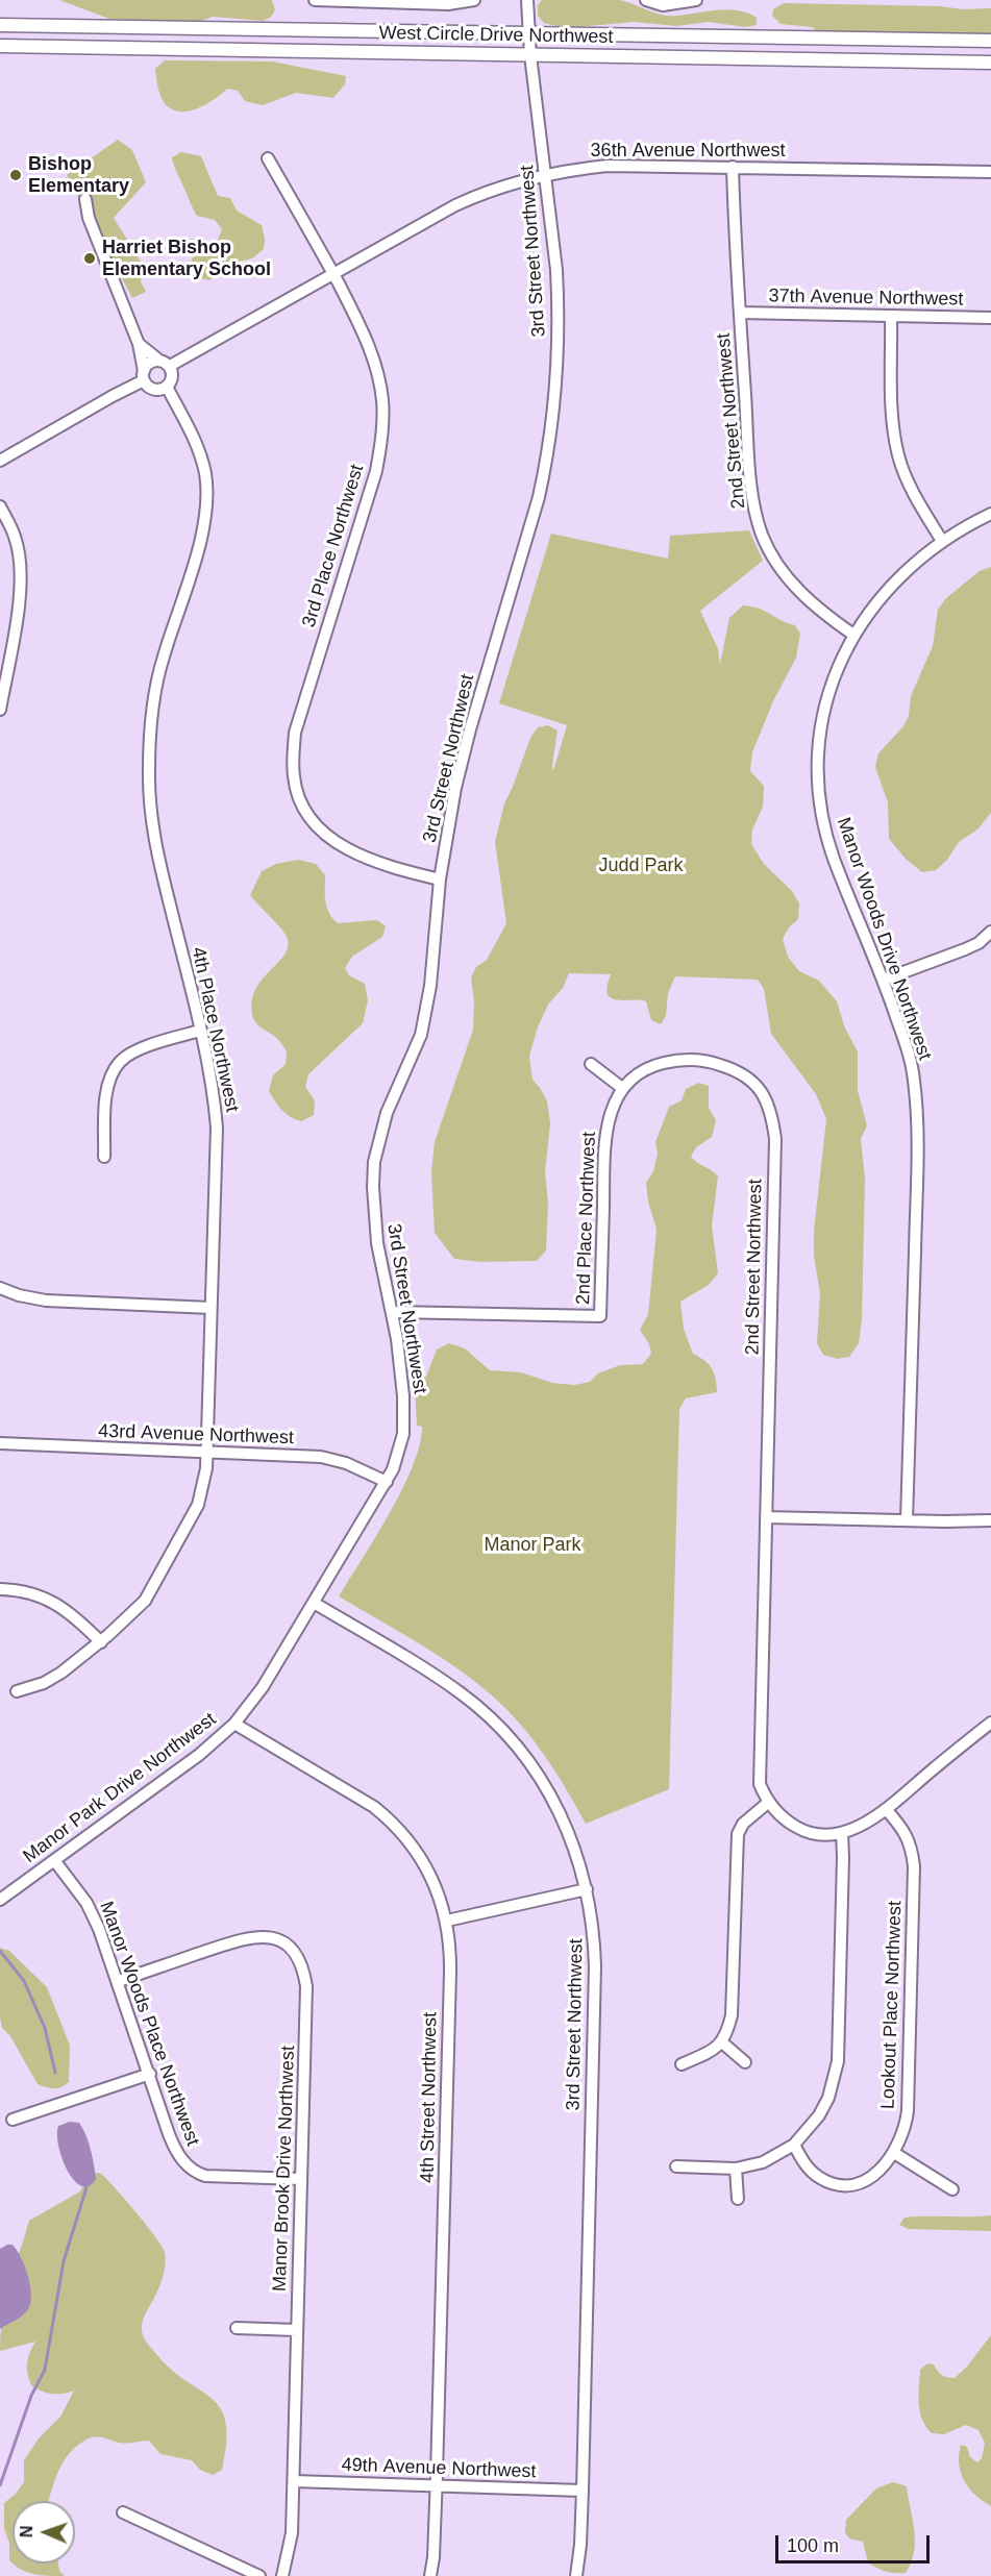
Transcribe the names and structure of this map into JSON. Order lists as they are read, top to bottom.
{
  "streets": {
    "main road": ["West Circle Drive Northwest"],
    "street": [
      "36th Avenue Northwest",
      "3rd Street Northwest",
      "37th Avenue Northwest",
      "2nd Street Northwest",
      "3rd Place Northwest",
      "Manor Woods Drive Northwest",
      "4th Place Northwest",
      "2nd Place Northwest",
      "43rd Avenue Northwest",
      "Manor Park Drive Northwest",
      "Lookout Place Northwest",
      "Manor Woods Place Northwest",
      "4th Street Northwest",
      "Manor Brook Drive Northwest",
      "49th Avenue Northwest"
    ]
  },
  "crossings": [
    ["West Circle Drive Northwest", "3rd Street Northwest"],
    ["36th Avenue Northwest", "3rd Street Northwest"],
    ["36th Avenue Northwest", "2nd Street Northwest"],
    ["36th Avenue Northwest", "3rd Place Northwest"],
    ["36th Avenue Northwest", "4th Place Northwest"],
    ["3rd Street Northwest", "3rd Place Northwest"],
    ["3rd Street Northwest", "2nd Place Northwest"],
    ["3rd Street Northwest", "43rd Avenue Northwest"],
    ["3rd Street Northwest", "Manor Park Drive Northwest"],
    ["3rd Street Northwest", "49th Avenue Northwest"],
    ["37th Avenue Northwest", "2nd Street Northwest"],
    ["2nd Street Northwest", "Manor Woods Drive Northwest"],
    ["2nd Street Northwest", "2nd Place Northwest"],
    ["4th Place Northwest", "43rd Avenue Northwest"],
    ["Manor Park Drive Northwest", "Manor Woods Place Northwest"],
    ["Manor Park Drive Northwest", "4th Street Northwest"],
    ["Manor Woods Place Northwest", "Manor Brook Drive Northwest"],
    ["4th Street Northwest", "49th Avenue Northwest"],
    ["Manor Brook Drive Northwest", "49th Avenue Northwest"]
  ],
  "parks": ["Judd Park", "Manor Park"],
  "places": ["Bishop Elementary", "Harriet Bishop Elementary School"],
  "scale_bar": "100 m",
  "north": "left"
}
